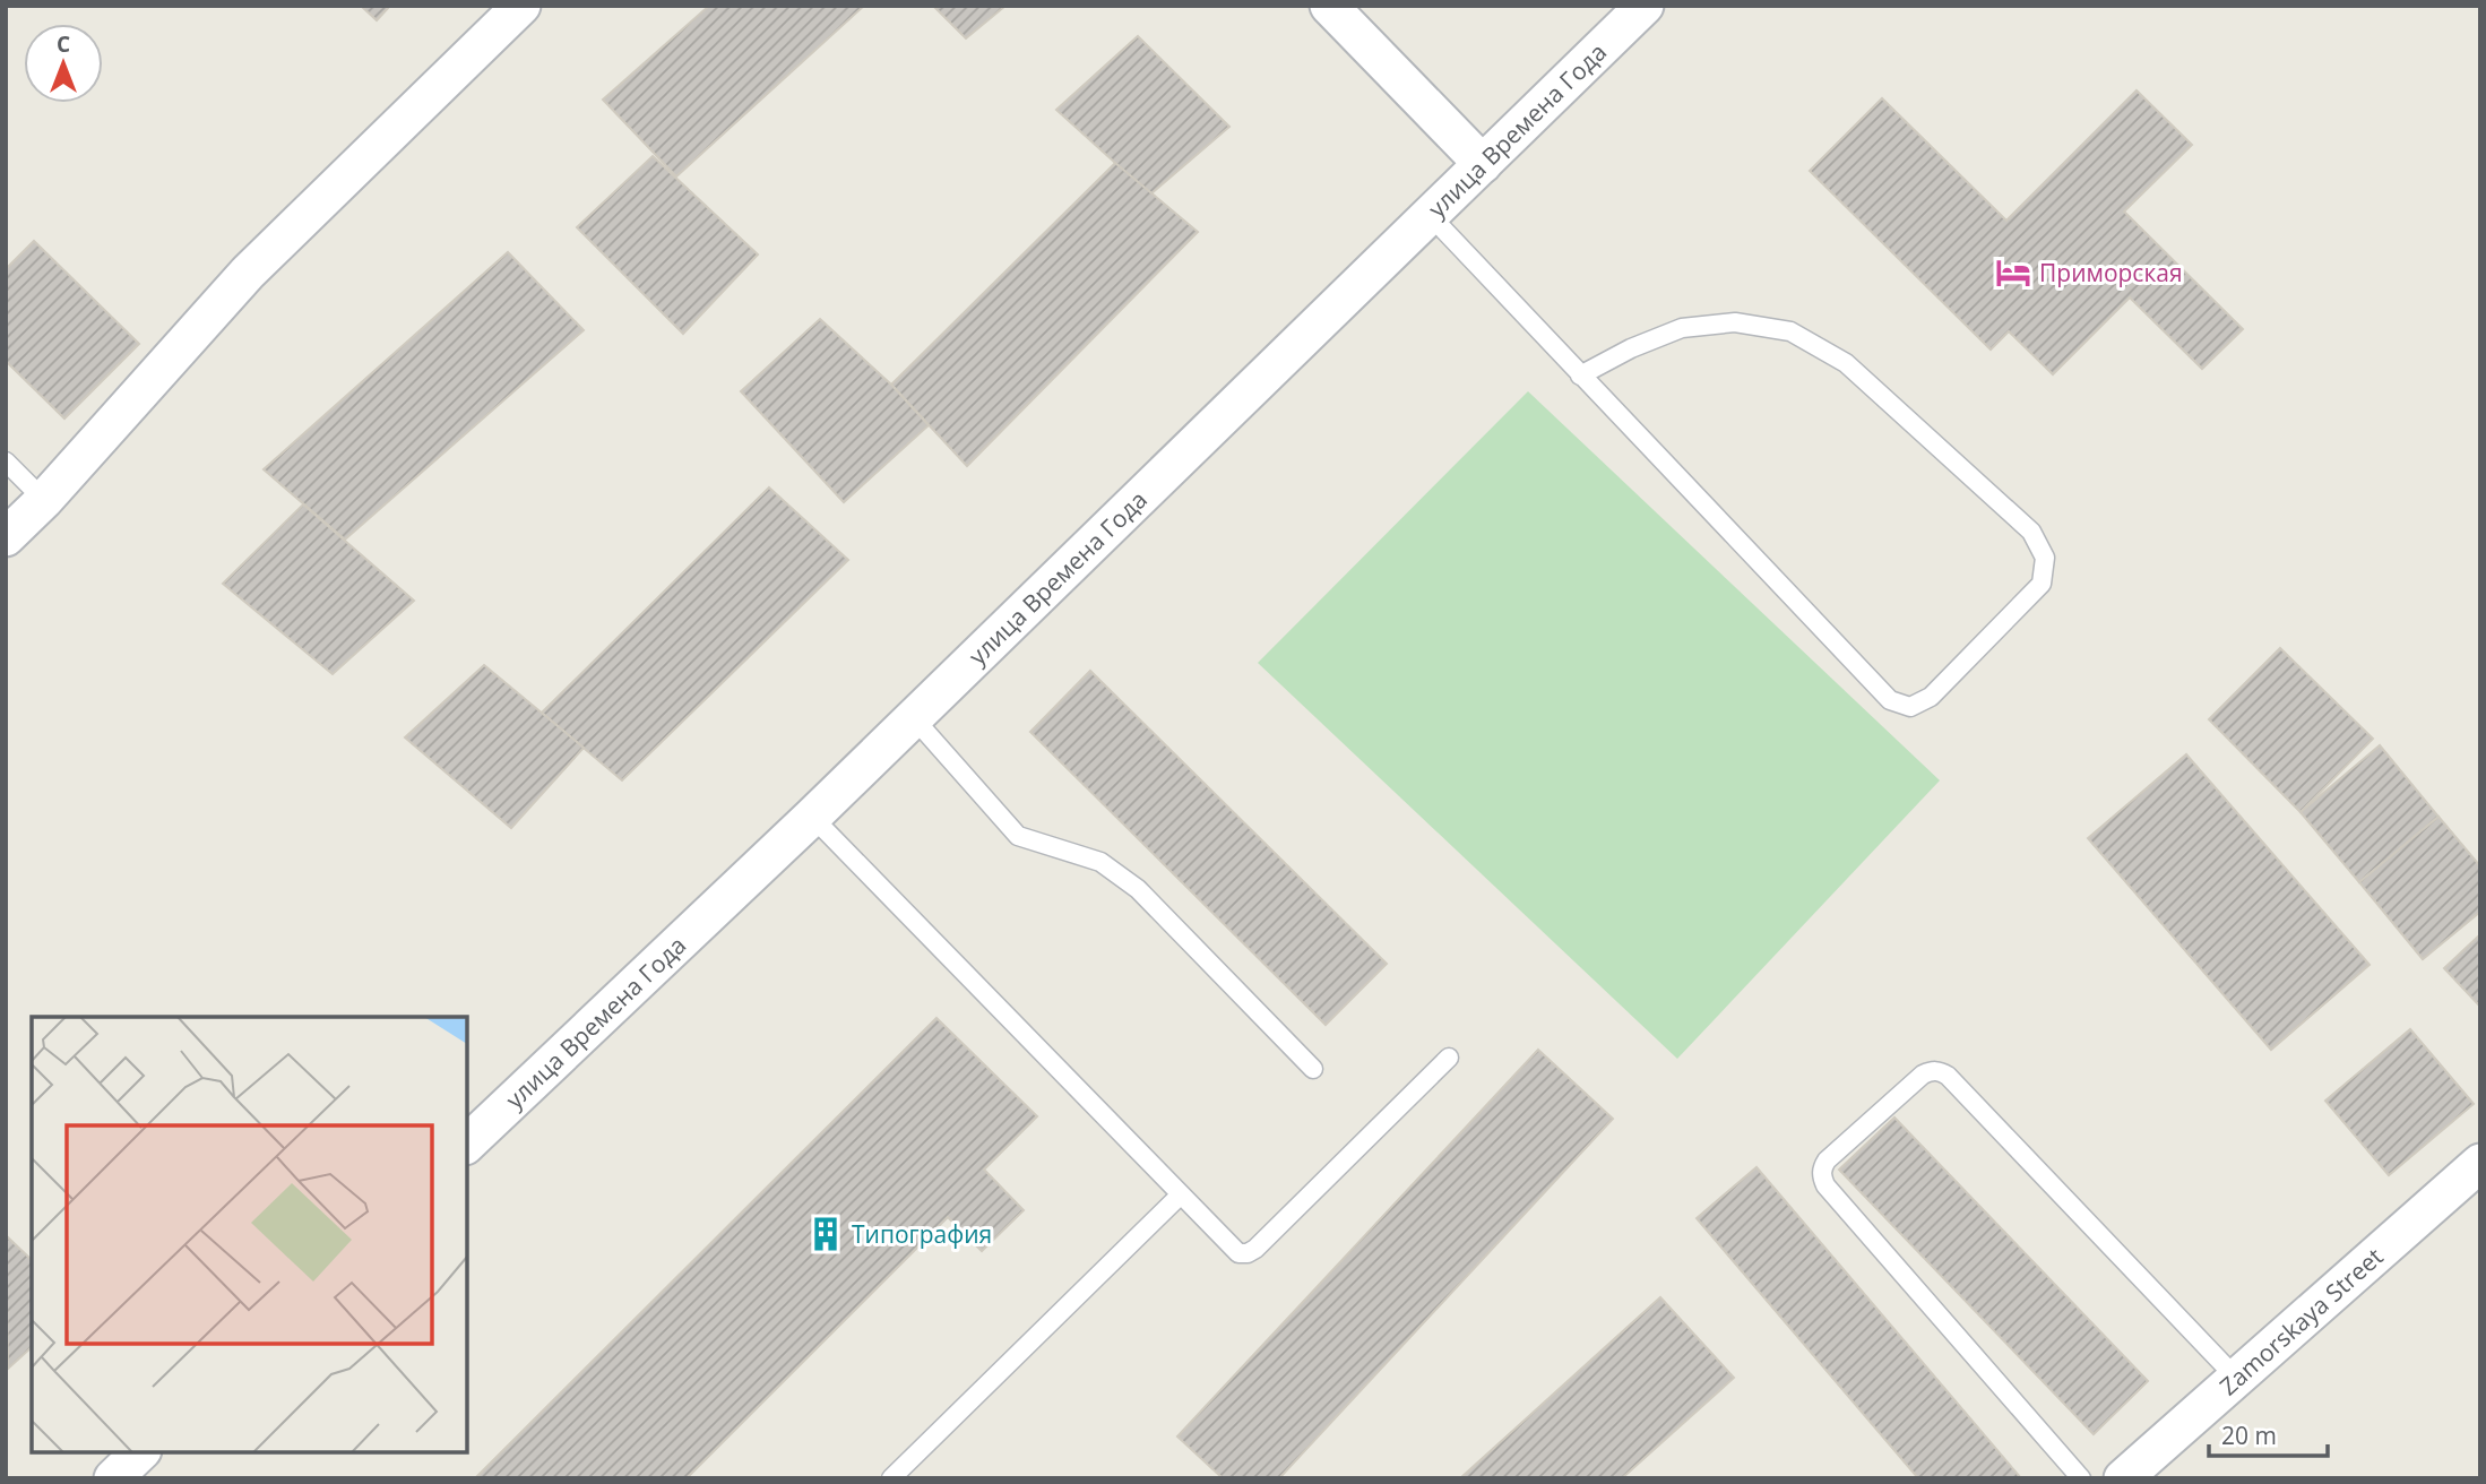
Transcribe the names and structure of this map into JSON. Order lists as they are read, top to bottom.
{
  "streets": {
    "street": ["улица Времена Года", "Zamorskaya Street"]
  },
  "places": {
    "hotel": ["Приморская"],
    "building": ["Типография"]
  },
  "scale_bar": "20 m",
  "north": "top"
}
